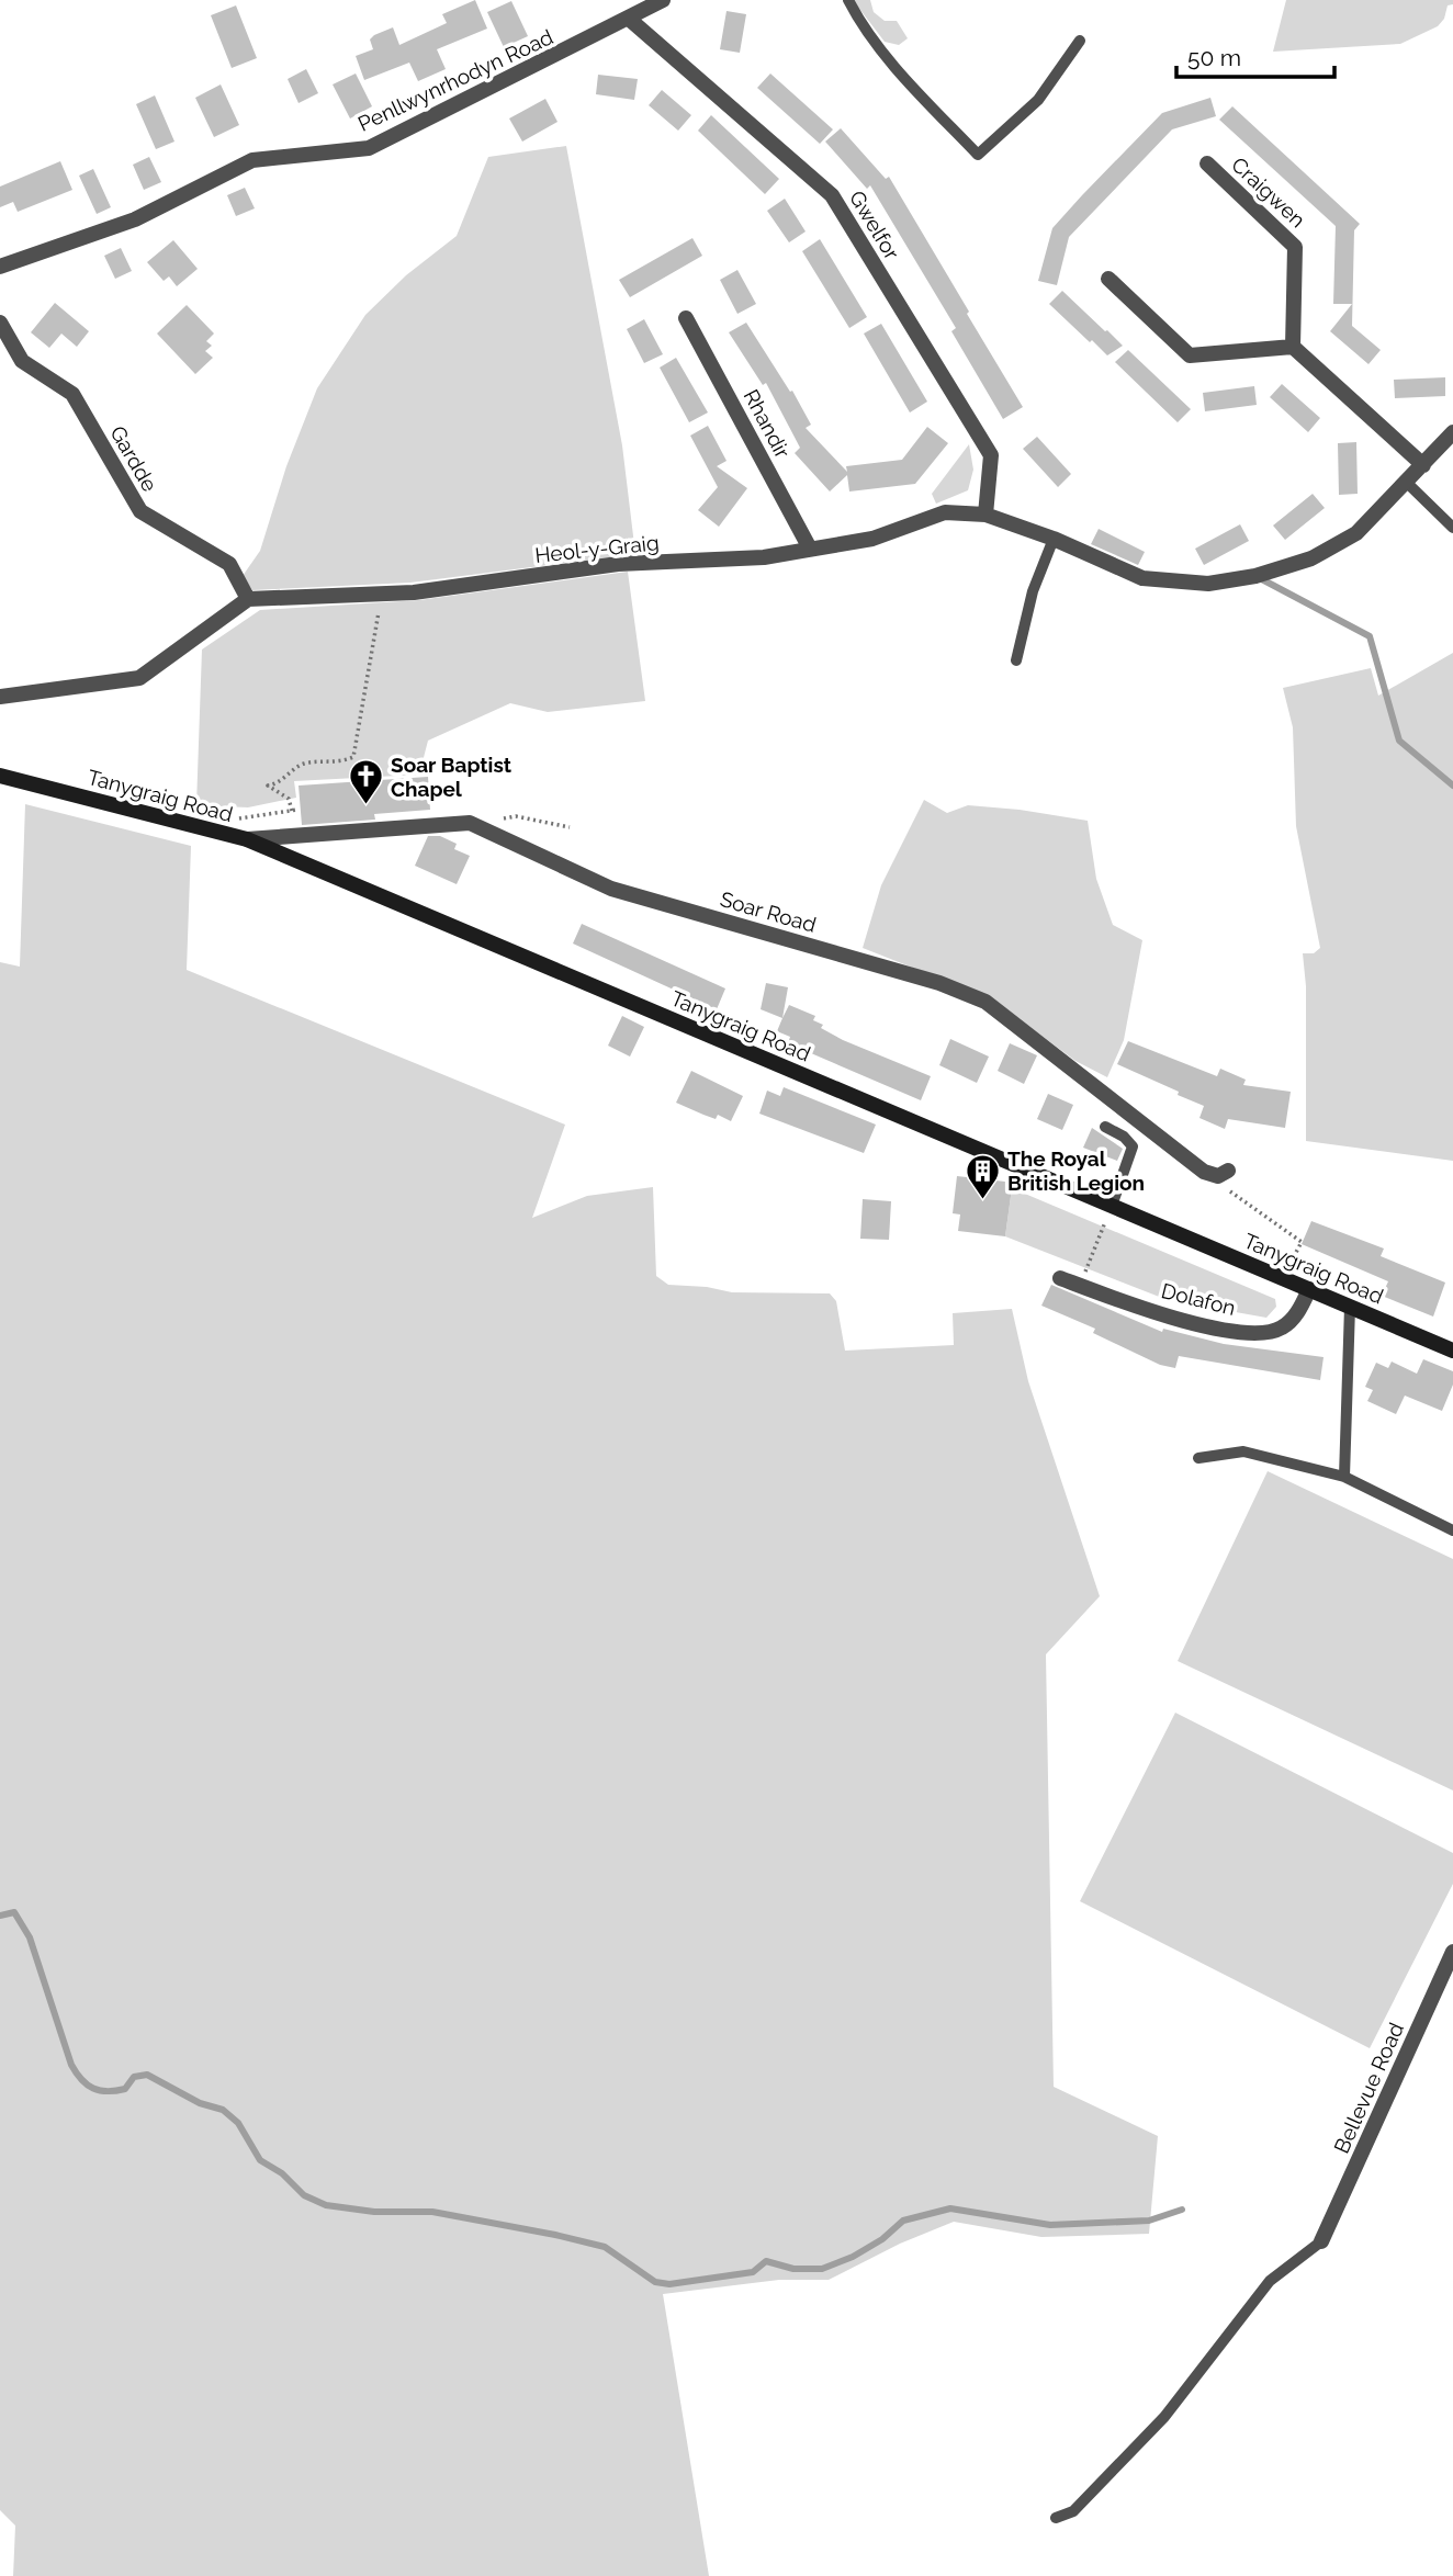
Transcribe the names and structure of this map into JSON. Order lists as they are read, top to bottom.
{
  "streets": {
    "main road": ["Tanygraig Road"],
    "street": [
      "Penllwynrhodyn Road",
      "Craigwen",
      "Gwelfor",
      "Rhandir",
      "Gardde",
      "Heol-y-Graig",
      "Soar Road",
      "Dolafon",
      "Bellevue Road"
    ]
  },
  "crossings": [
    ["Penllwynrhodyn Road", "Gwelfor"],
    ["Gwelfor", "Heol-y-Graig"],
    ["Rhandir", "Heol-y-Graig"],
    ["Gardde", "Heol-y-Graig"],
    ["Tanygraig Road", "Soar Road"],
    ["Tanygraig Road", "Dolafon"]
  ],
  "places": {
    "church": ["Soar Baptist Chapel"],
    "building": ["The Royal British Legion"]
  },
  "scale_bar": "50 m"
}
